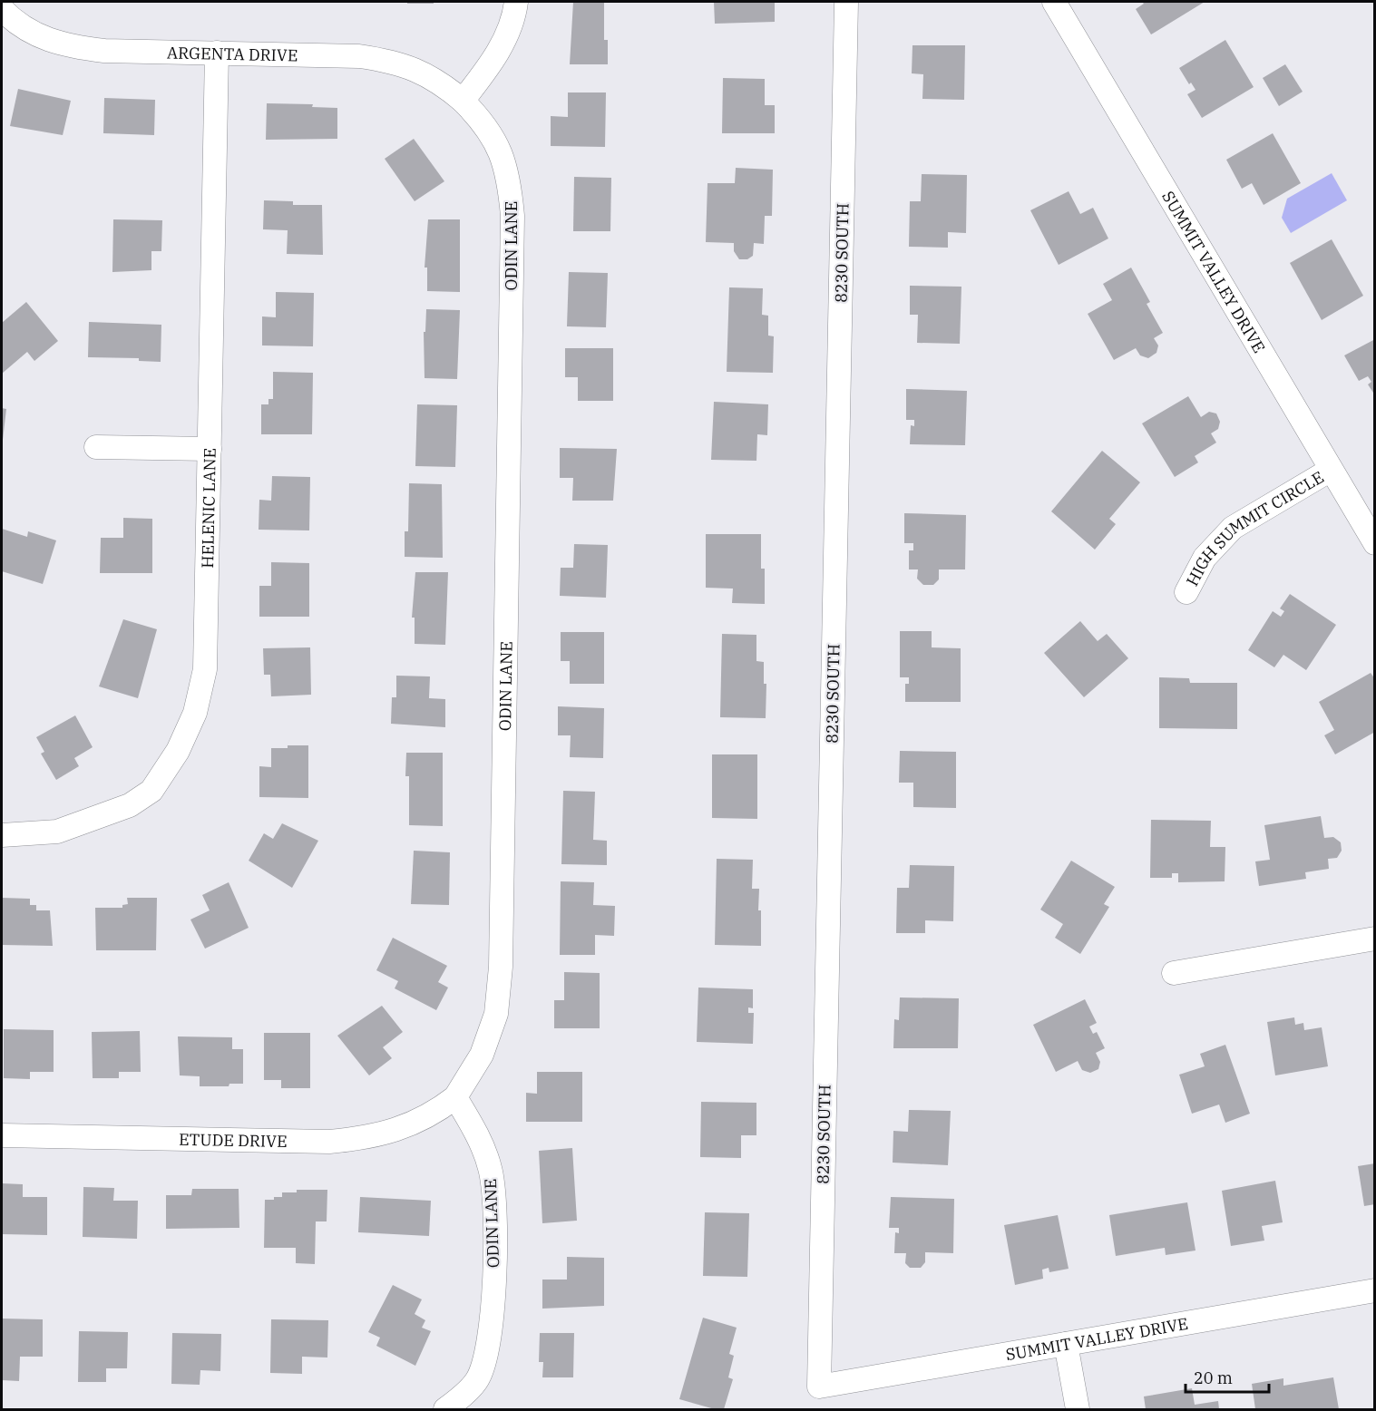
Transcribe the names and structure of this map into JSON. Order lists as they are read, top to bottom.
{
  "streets": {
    "street": [
      "ARGENTA DRIVE",
      "ODIN LANE",
      "8230 SOUTH",
      "SUMMIT VALLEY DRIVE",
      "HELENIC LANE",
      "HIGH SUMMIT CIRCLE",
      "ETUDE DRIVE"
    ]
  },
  "crossings": [
    ["ARGENTA DRIVE", "ODIN LANE"],
    ["ARGENTA DRIVE", "HELENIC LANE"],
    ["ODIN LANE", "ETUDE DRIVE"],
    ["8230 SOUTH", "SUMMIT VALLEY DRIVE"],
    ["SUMMIT VALLEY DRIVE", "HIGH SUMMIT CIRCLE"]
  ],
  "scale_bar": "20 m"
}
